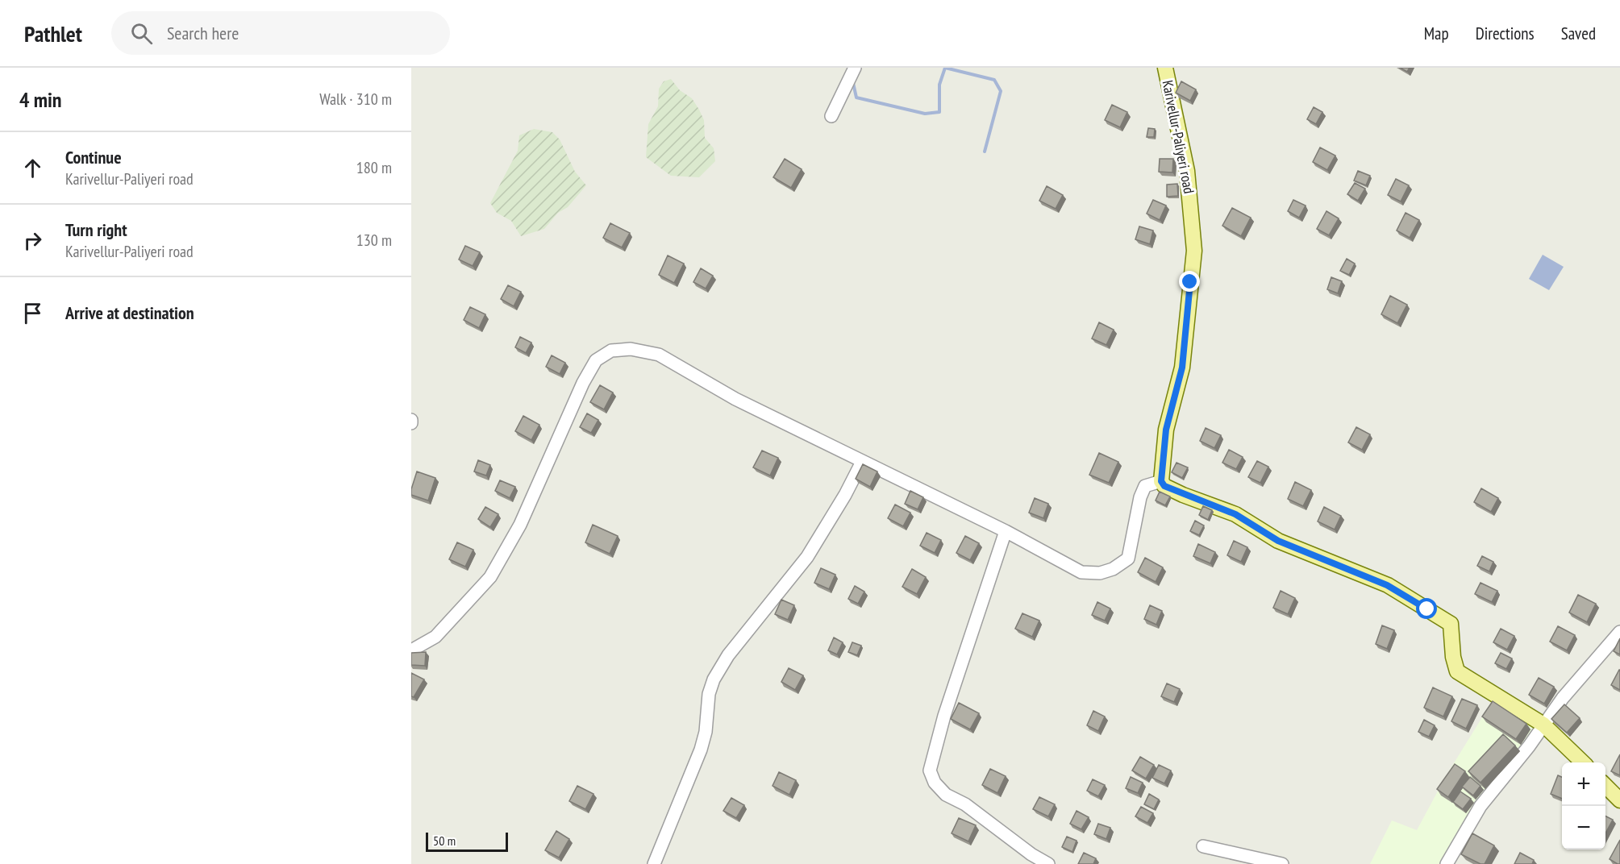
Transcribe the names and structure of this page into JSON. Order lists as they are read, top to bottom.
{
  "streets": {
    "main road": ["Karivellur-Paliyeri road"]
  },
  "scale_bar": "50 m",
  "page": {
    "header": "Pathlet",
    "search": "Search here",
    "nav": ["Map", "Directions", "Saved"],
    "heading": ["4 min", "Walk · 310 m"],
    "list": [
      ["Continue", "Karivellur-Paliyeri road", "180 m"],
      ["Turn right", "Karivellur-Paliyeri road", "130 m"],
      "Arrive at destination"
    ],
    "map_buttons": ["+", "−"],
    "scale": "50 m"
  }
}
